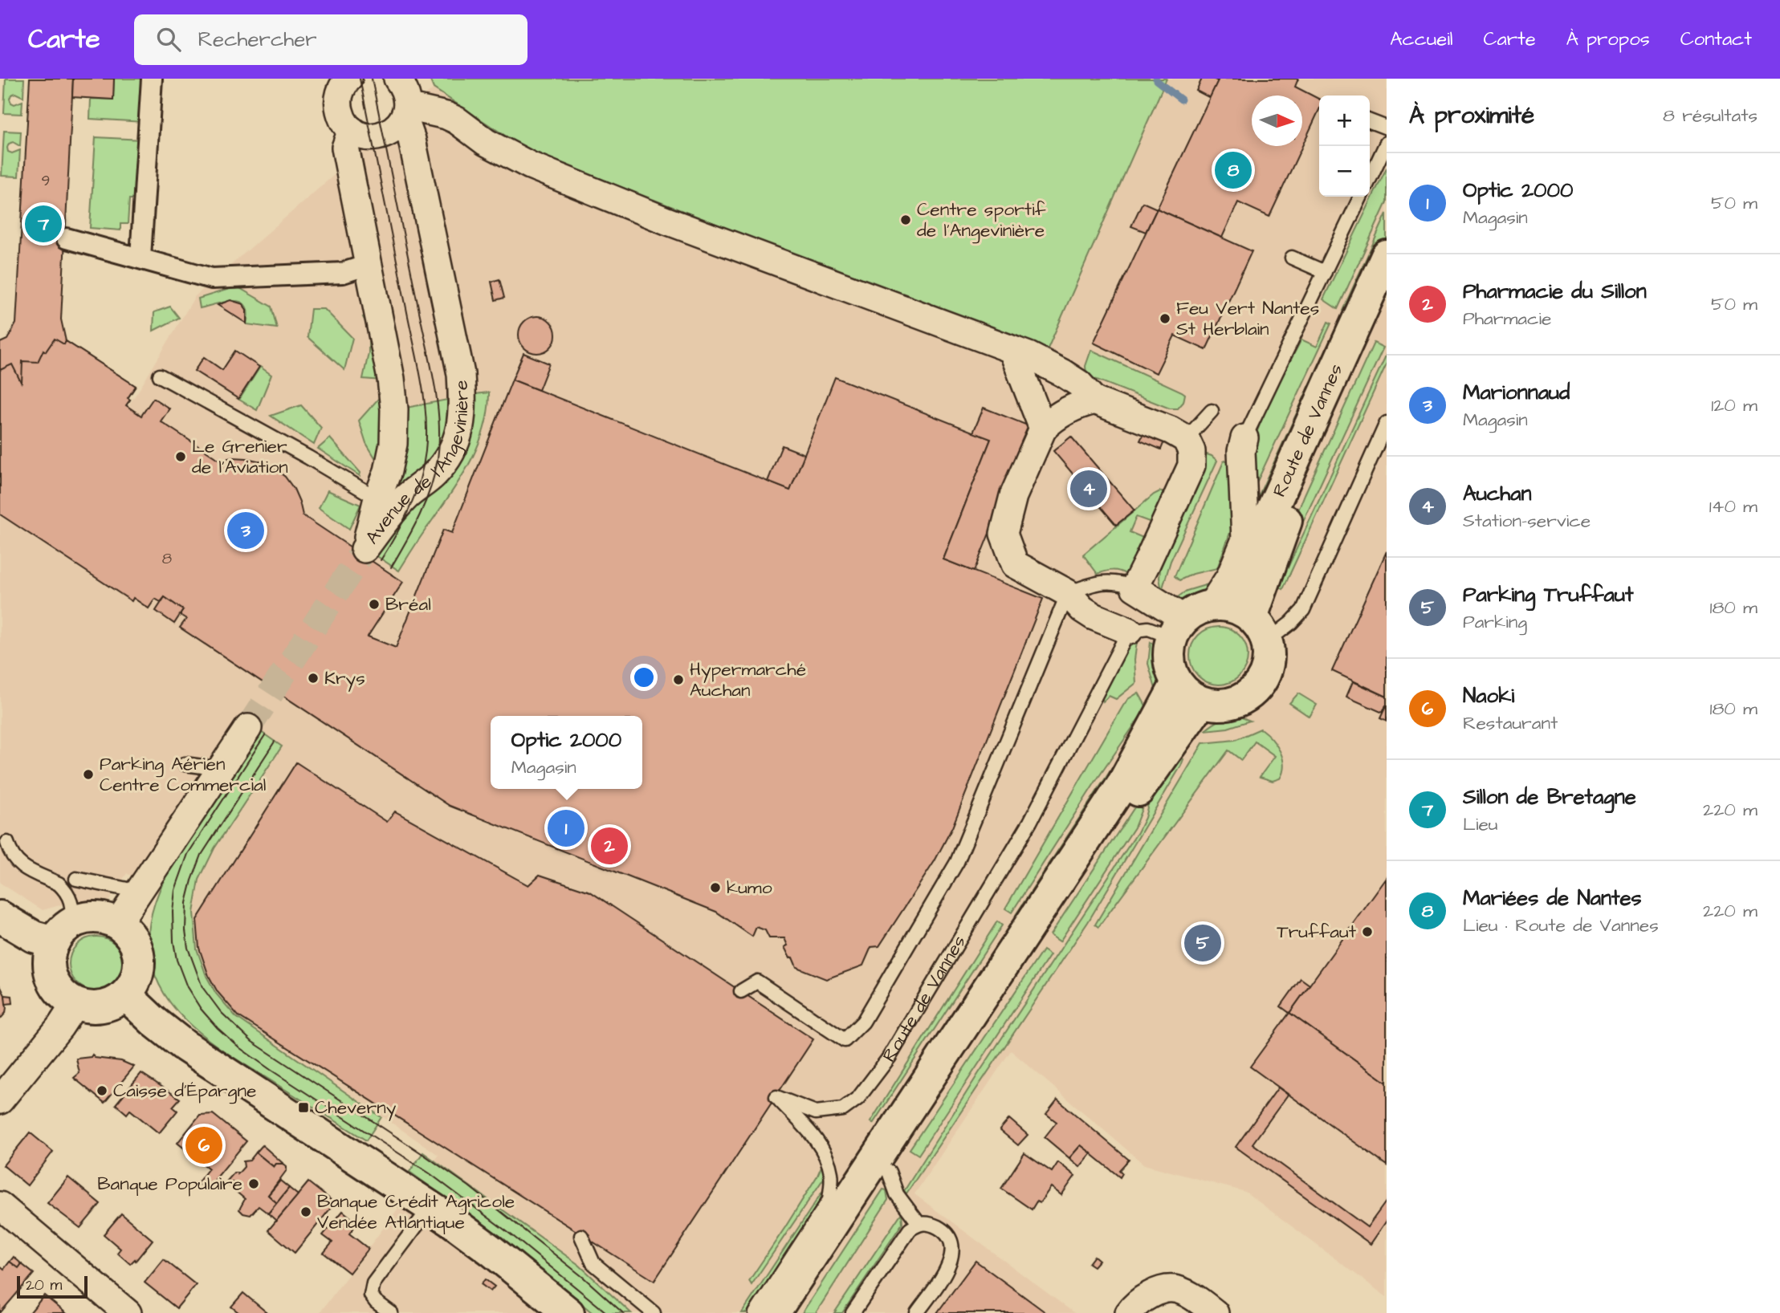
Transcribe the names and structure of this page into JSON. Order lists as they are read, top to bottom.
{
  "streets": {
    "main road": ["Route de Vannes"],
    "street": ["Avenue de l'Angevinière"]
  },
  "places": {
    "other": [
      "Centre sportif de l'Angevinière",
      "Feu Vert Nantes St Herblain",
      "Le Grenier de l'Aviation",
      "Bréal",
      "Krys",
      "Hypermarché Auchan",
      "Parking Aérien Centre Commercial",
      "kumo",
      "Truffaut",
      "Caisse d'Épargne",
      "Banque Populaire",
      "Banque Crédit Agricole Vendée Atlantique"
    ],
    "transit": ["Cheverny"]
  },
  "house_numbers": ["9", "8"],
  "scale_bar": "20 m",
  "north": "right",
  "page": {
    "header": "Carte",
    "search": "Rechercher",
    "nav": [
      "Accueil",
      "Carte",
      "À propos",
      "Contact"
    ],
    "heading": ["À proximité", "8 résultats"],
    "map_buttons": ["+", "−"],
    "pins": [
      "8",
      "7",
      "4",
      "3",
      "1",
      "2",
      "5",
      "6"
    ],
    "list": [
      {
        "mark": "1",
        "name": "Optic 2000",
        "note": "Magasin",
        "value": "50 m"
      },
      {
        "mark": "2",
        "name": "Pharmacie du Sillon",
        "note": "Pharmacie",
        "value": "50 m"
      },
      {
        "mark": "3",
        "name": "Marionnaud",
        "note": "Magasin",
        "value": "120 m"
      },
      {
        "mark": "4",
        "name": "Auchan",
        "note": "Station-service",
        "value": "140 m"
      },
      {
        "mark": "5",
        "name": "Parking Truffaut",
        "note": "Parking",
        "value": "180 m"
      },
      {
        "mark": "6",
        "name": "Naoki",
        "note": "Restaurant",
        "value": "180 m"
      },
      {
        "mark": "7",
        "name": "Sillon de Bretagne",
        "note": "Lieu",
        "value": "220 m"
      },
      {
        "mark": "8",
        "name": "Mariées de Nantes",
        "note": "Lieu · Route de Vannes",
        "value": "220 m"
      }
    ],
    "popup": ["Optic 2000", "Magasin"],
    "scale": "20 m"
  }
}
